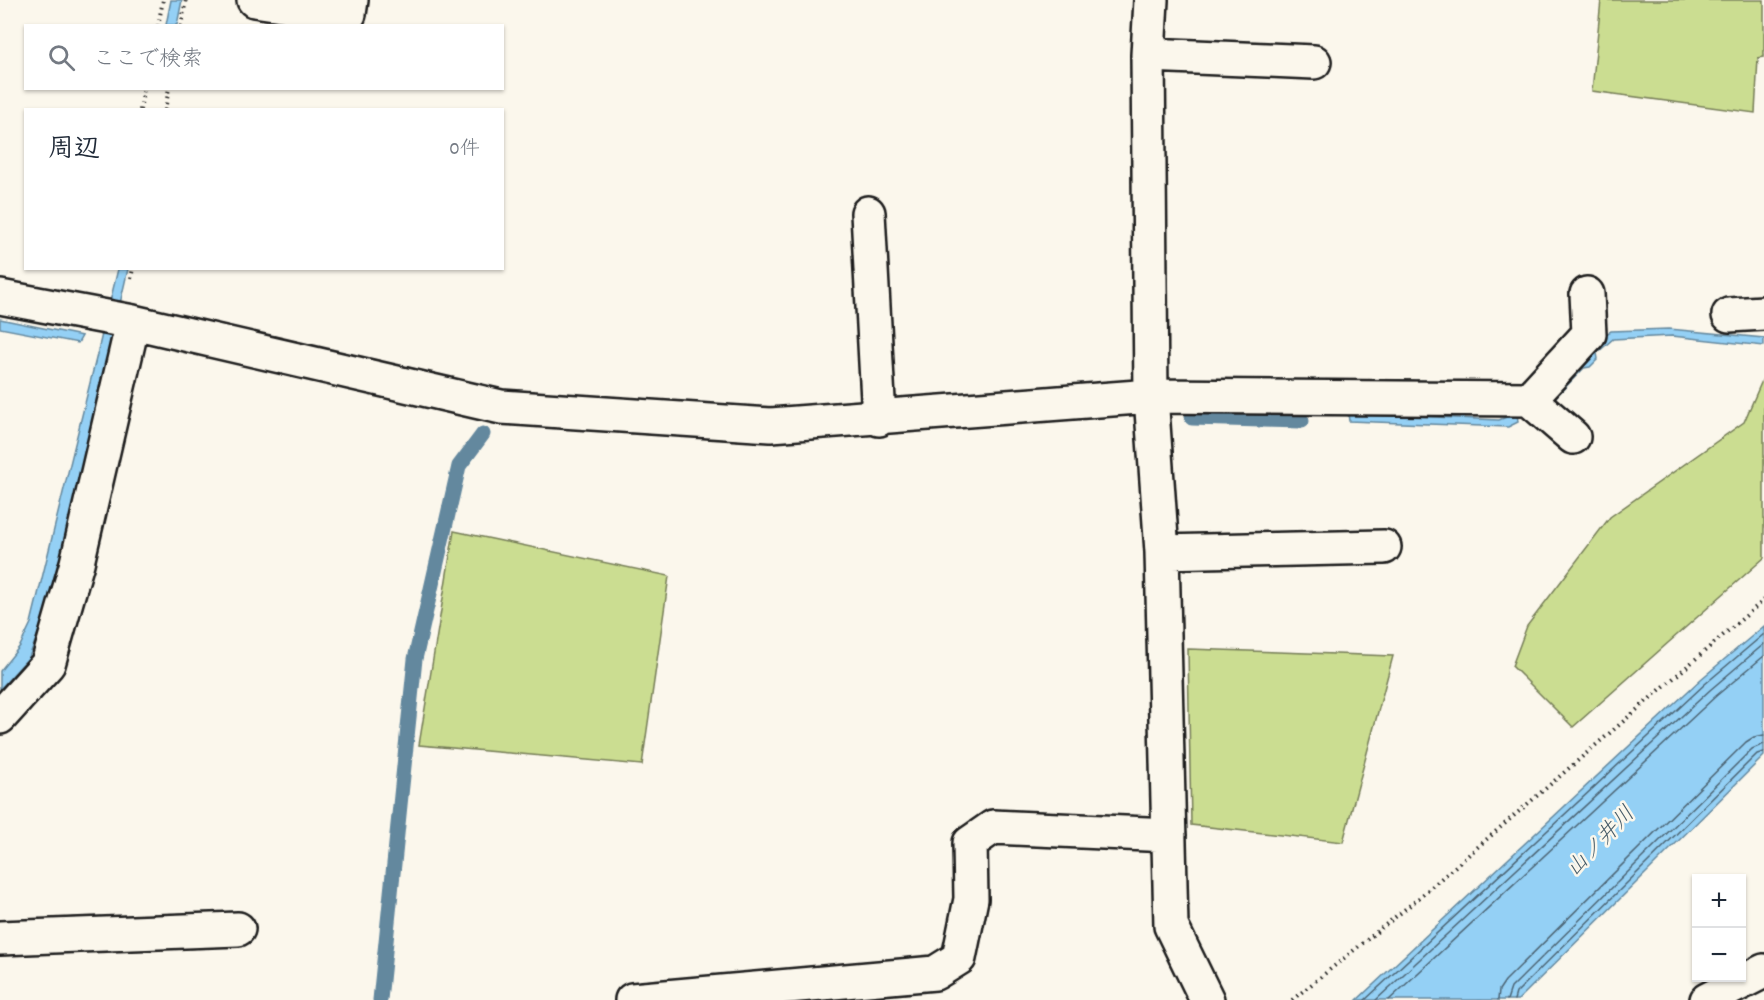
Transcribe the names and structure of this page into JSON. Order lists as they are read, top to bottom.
{
  "water": ["山ノ井川"],
  "page": {
    "search": "ここで検索",
    "heading": ["周辺", "0件"],
    "map_buttons": ["+", "−"]
  }
}
